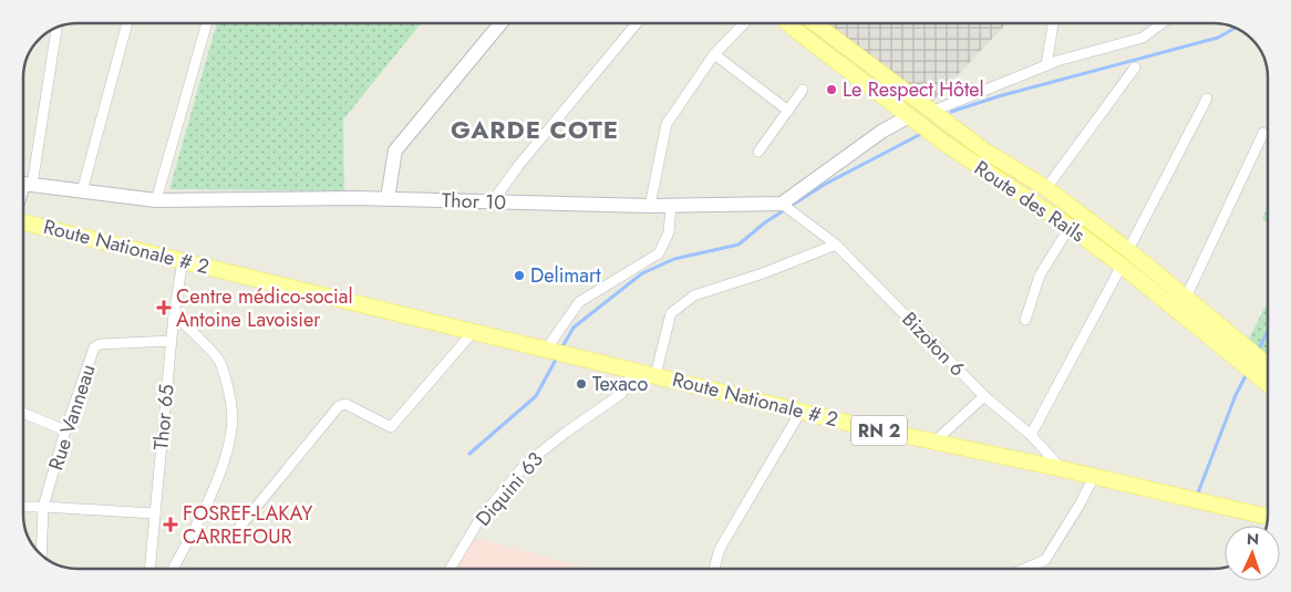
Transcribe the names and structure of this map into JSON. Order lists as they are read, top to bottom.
{
  "streets": {
    "main road": ["Route des Rails", "Route Nationale # 2", "RN 2"],
    "street": [
      "Thor 10",
      "Bizoton 6",
      "Rue Vanneau",
      "Thor 65",
      "Diquini 63"
    ]
  },
  "crossings": [
    ["Thor 10", "Bizoton 6"],
    ["Route Nationale # 2", "Bizoton 6"],
    ["Route Nationale # 2", "Thor 65"],
    ["Route Nationale # 2", "Diquini 63"],
    ["Rue Vanneau", "Thor 65"]
  ],
  "districts": ["GARDE COTE"],
  "places": {
    "other": ["Le Respect Hôtel", "Delimart", "Texaco"],
    "health": ["Centre médico-social Antoine Lavoisier", "FOSREF-LAKAY CARREFOUR"]
  },
  "north": "top"
}
